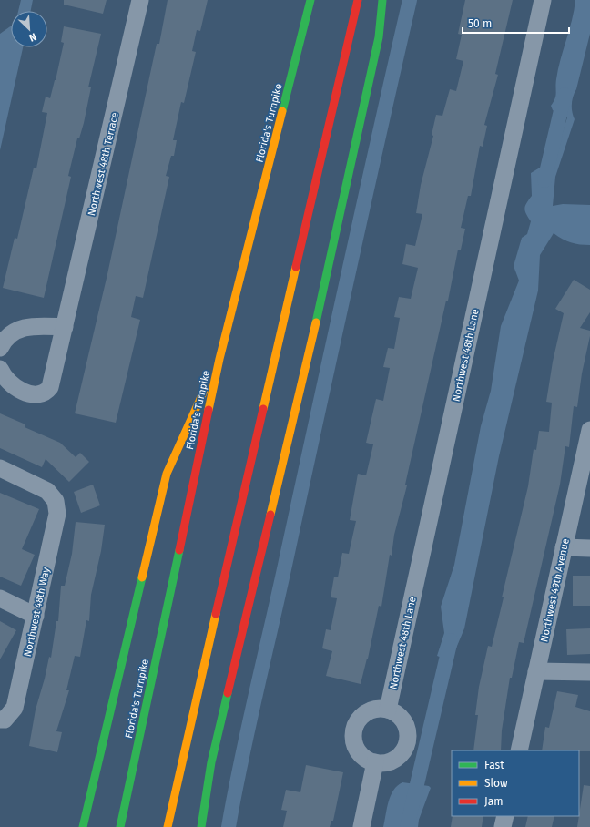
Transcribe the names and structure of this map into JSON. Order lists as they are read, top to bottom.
{
  "streets": {
    "highway": ["Florida's Turnpike"],
    "street": [
      "Northwest 48th Terrace",
      "Northwest 48th Lane",
      "Northwest 49th Avenue",
      "Northwest 48th Way"
    ]
  },
  "legend": ["Fast", "Slow", "Jam"],
  "scale_bar": "50 m",
  "north": "bottom right"
}
